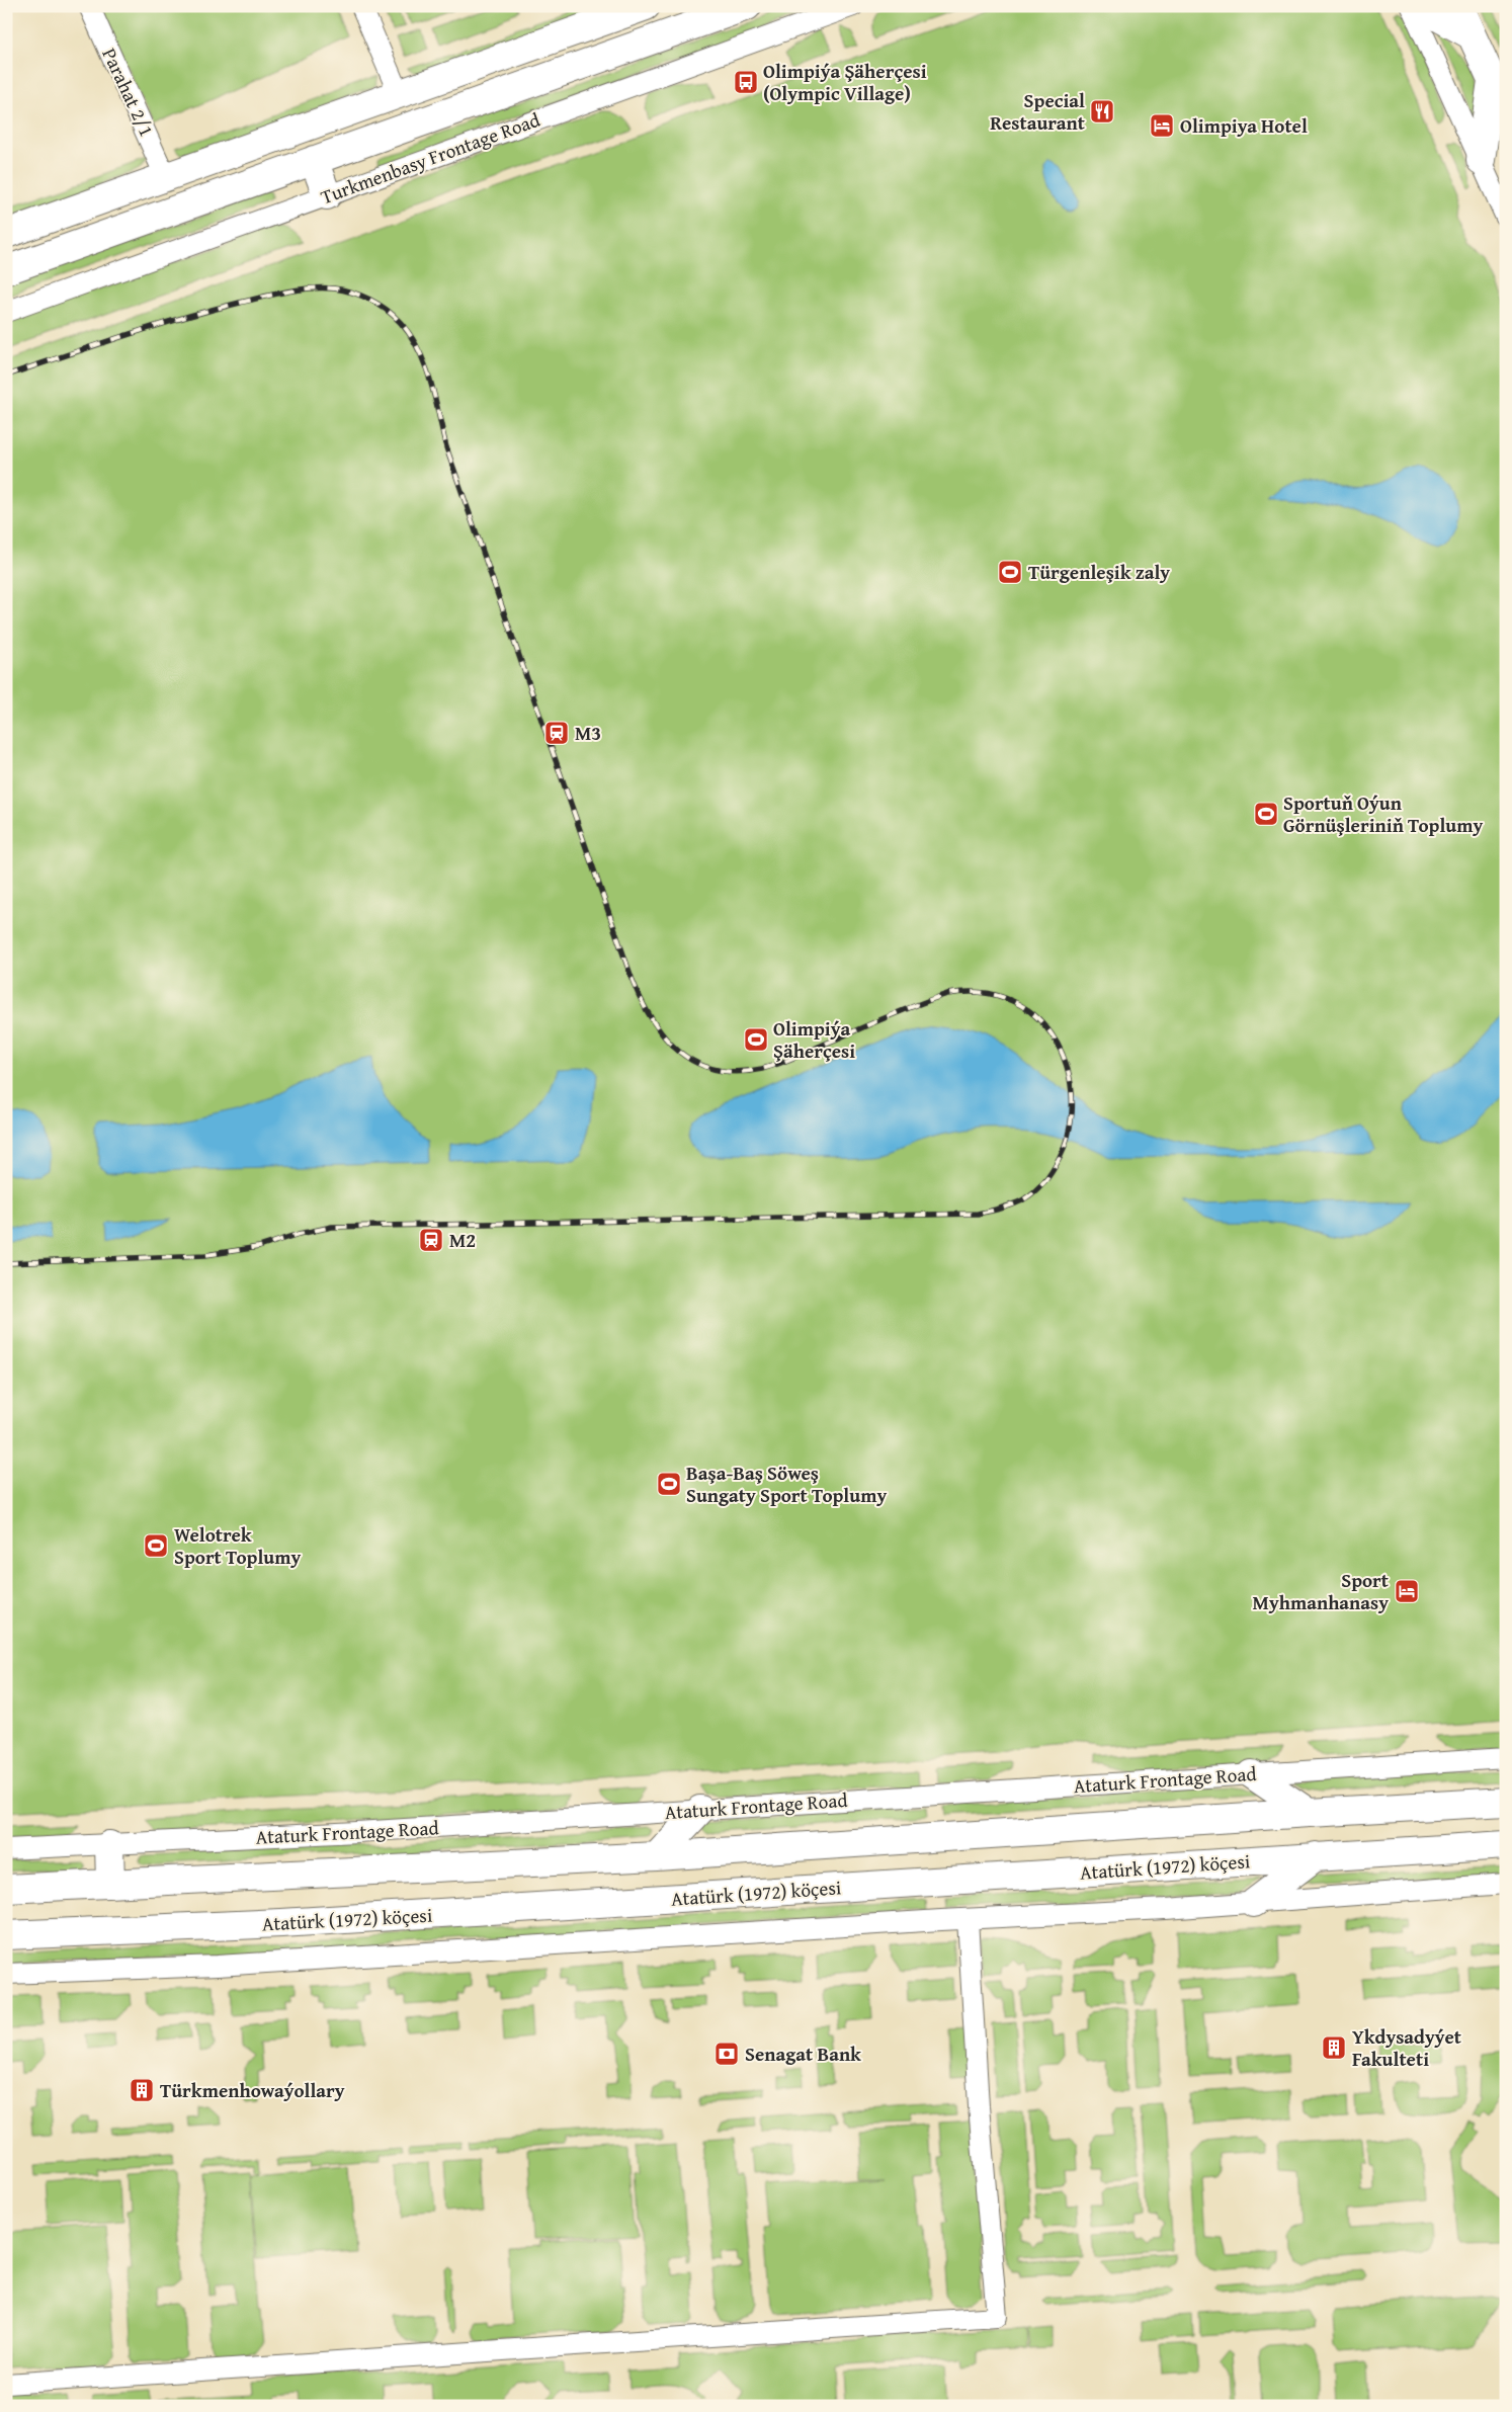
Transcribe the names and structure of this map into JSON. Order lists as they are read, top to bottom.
{
  "streets": {
    "main road": ["Atatürk (1972) köçesi"],
    "street": ["Parahat 2/1", "Turkmenbasy Frontage Road", "Ataturk Frontage Road"]
  },
  "places": {
    "bus stop": ["Olimpiýa Şäherçesi (Olympic Village)"],
    "restaurant": ["Special Restaurant"],
    "hotel": ["Olimpiya Hotel", "Sport Myhmanhanasy"],
    "sports": [
      "Türgenleşik zaly",
      "Sportuň Oýun Görnüşleriniň Toplumy",
      "Olimpiýa Şäherçesi",
      "Başa-Baş Söweş Sungaty Sport Toplumy",
      "Welotrek Sport Toplumy"
    ],
    "station": ["M3", "M2"],
    "building": ["Ykdysadyýet Fakulteti", "Türkmenhowaýollary"],
    "bank": ["Senagat Bank"]
  }
}
